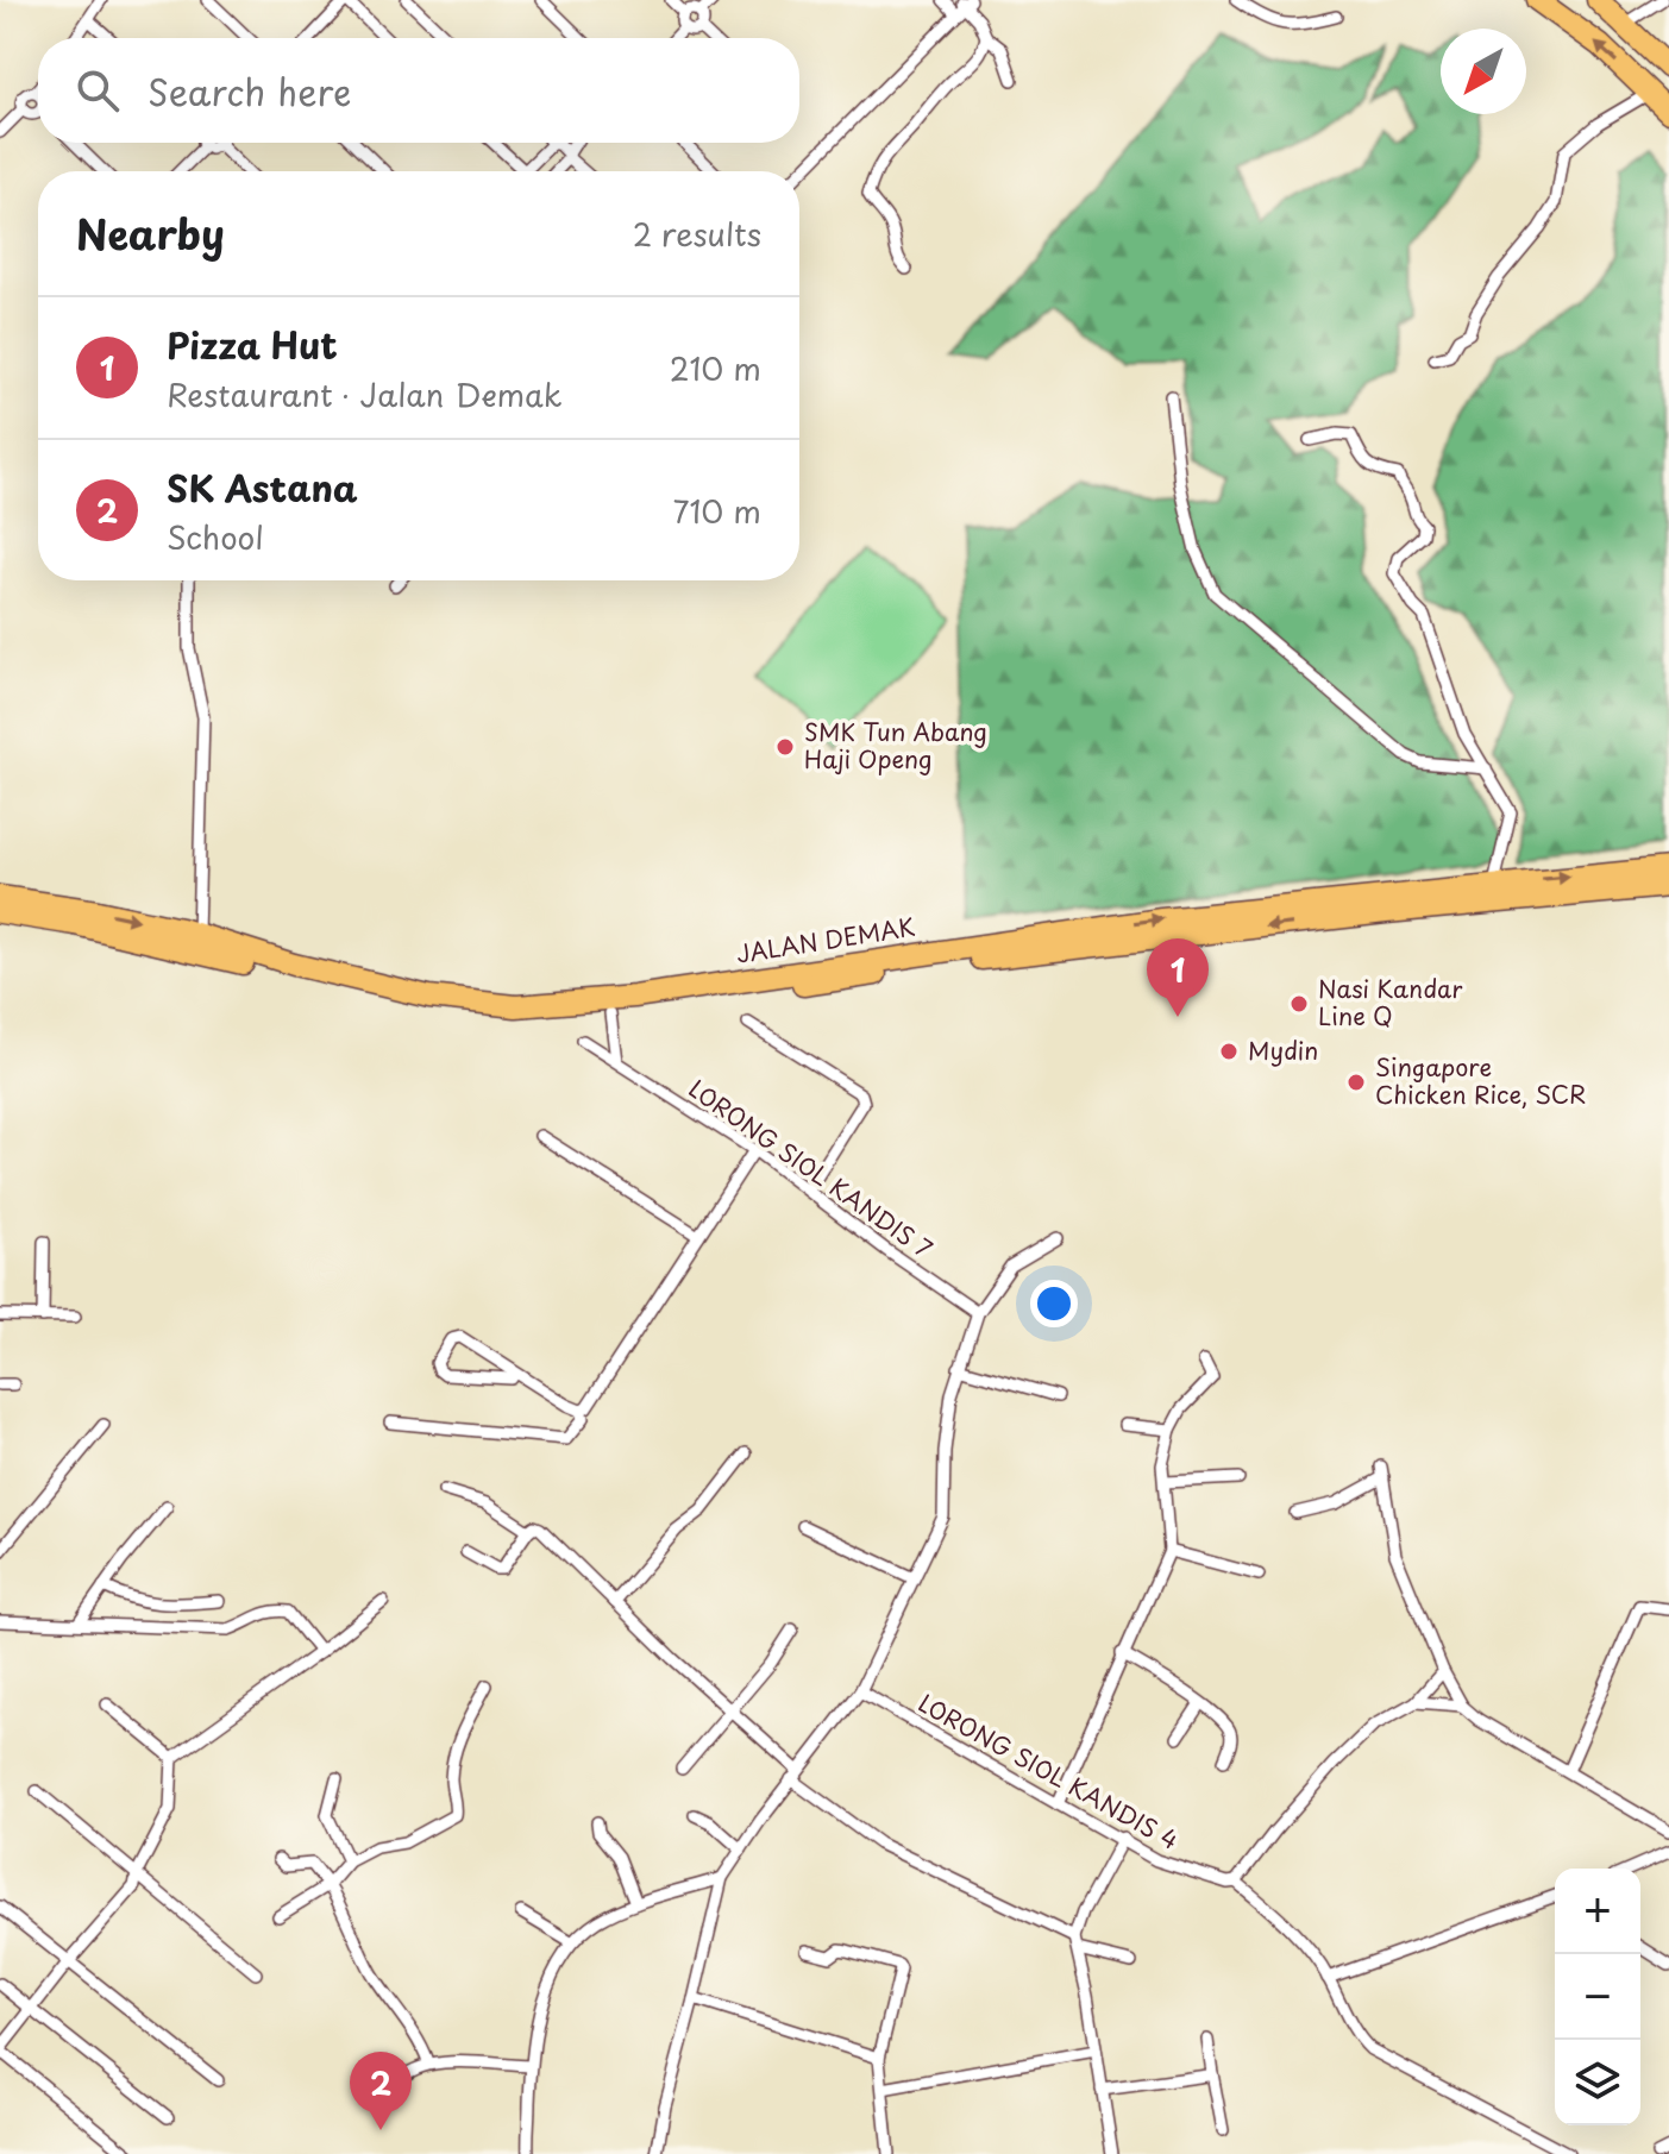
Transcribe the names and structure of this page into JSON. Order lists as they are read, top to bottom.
{
  "streets": {
    "highway": ["JALAN DEMAK"],
    "street": ["LORONG SIOL KANDIS 7", "LORONG SIOL KANDIS 4"]
  },
  "places": [
    "SMK Tun Abang Haji Openg",
    "Nasi Kandar Line Q",
    "Mydin",
    "Singapore Chicken Rice, SCR"
  ],
  "north": "bottom left",
  "page": {
    "search": "Search here",
    "heading": ["Nearby", "2 results"],
    "list": [
      {
        "mark": "1",
        "name": "Pizza Hut",
        "note": "Restaurant · Jalan Demak",
        "value": "210 m"
      },
      {
        "mark": "2",
        "name": "SK Astana",
        "note": "School",
        "value": "710 m"
      }
    ],
    "pins": ["1", "2"],
    "map_buttons": ["+", "−"]
  }
}
